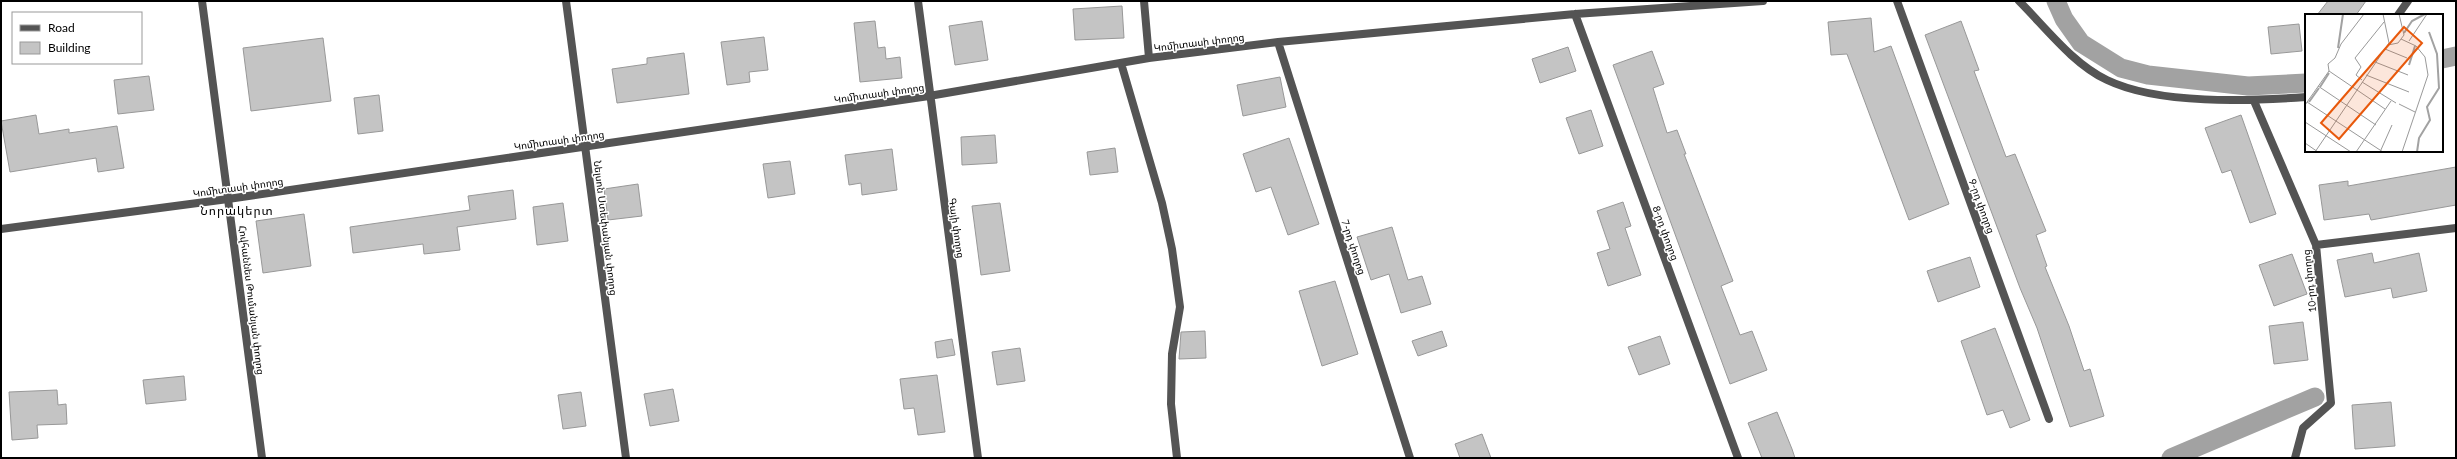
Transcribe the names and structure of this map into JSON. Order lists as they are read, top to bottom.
{
  "streets": {
    "street": [
      "Կոմիտասի փողոց",
      "9-րդ փողոց",
      "Նելսոն Ստեփանյան փողոց",
      "Գայի փողոց",
      "8-րդ փողոց",
      "7-րդ փողոց",
      "10-րդ փողոց",
      "Հովհաննես Թումանյան փողոց"
    ]
  },
  "crossings": [
    ["Կոմիտասի փողոց", "Նելսոն Ստեփանյան փողոց"],
    ["Կոմիտասի փողոց", "Գայի փողոց"],
    ["Կոմիտասի փողոց", "8-րդ փողոց"],
    ["Կոմիտասի փողոց", "7-րդ փողոց"],
    ["Կոմիտասի փողոց", "Հովհաննես Թումանյան փողոց"]
  ],
  "districts": ["Նորակերտ"],
  "legend": ["Road", "Building"]
}
